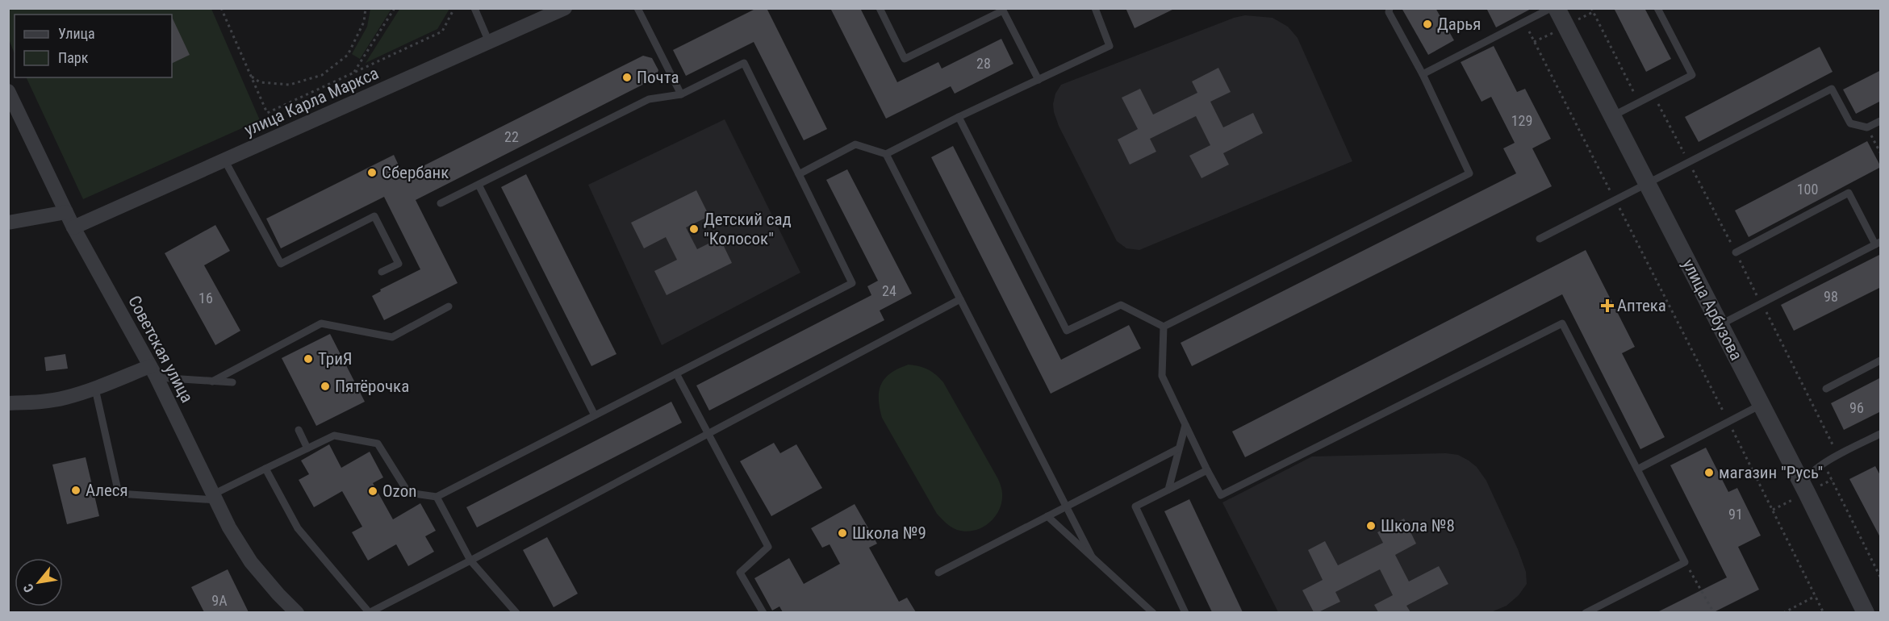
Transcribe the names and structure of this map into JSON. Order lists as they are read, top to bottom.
{
  "streets": {
    "street": ["улица Карла Маркса", "улица Арбузова", "Советская улица"]
  },
  "crossings": [
    ["улица Карла Маркса", "Советская улица"]
  ],
  "places": {
    "other": [
      "Дарья",
      "Почта",
      "Сбербанк",
      "Детский сад \"Колосок\"",
      "ТриЯ",
      "Пятёрочка",
      "магазин \"Русь\"",
      "Алеся",
      "Ozon",
      "Школа №8",
      "Школа №9"
    ],
    "health": ["Аптека"]
  },
  "house_numbers": [
    "28",
    "129",
    "22",
    "100",
    "24",
    "98",
    "16",
    "96",
    "91",
    "9А"
  ],
  "legend": ["Улица", "Парк"],
  "north": "bottom left"
}
